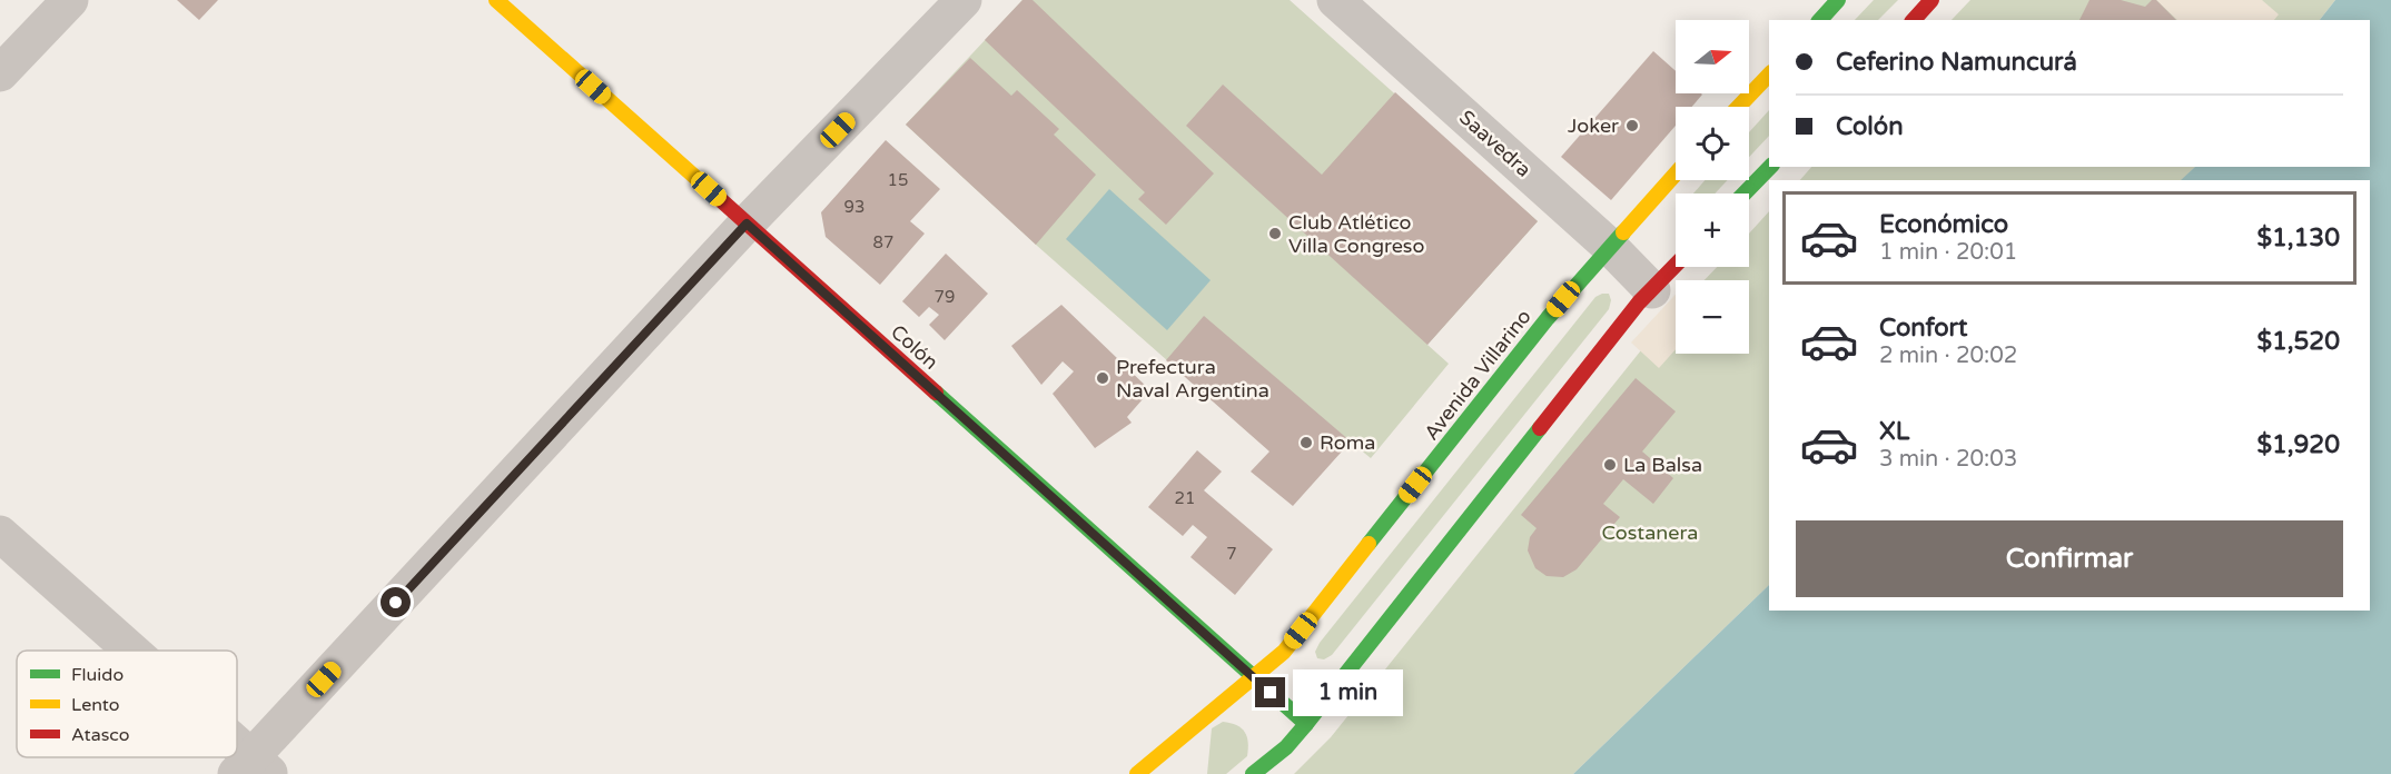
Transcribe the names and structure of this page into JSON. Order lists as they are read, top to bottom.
{
  "streets": {
    "main road": ["Colón", "Avenida Villarino"],
    "street": ["Saavedra"]
  },
  "crossings": [
    ["Saavedra", "Avenida Villarino"],
    ["Colón", "Avenida Villarino"]
  ],
  "parks": ["Costanera"],
  "places": [
    "Joker",
    "Club Atlético Villa Congreso",
    "Prefectura Naval Argentina",
    "Roma",
    "La Balsa"
  ],
  "house_numbers": [
    "15",
    "93",
    "87",
    "79",
    "21",
    "7"
  ],
  "legend": ["Fluido", "Lento", "Atasco"],
  "north": "right",
  "page": {
    "map_buttons": ["+", "−"],
    "banner": ["Ceferino Namuncurá", "Colón"],
    "list": [
      {
        "name": "Económico",
        "note": "1 min · 20:01",
        "value": "$1,130"
      },
      {
        "name": "Confort",
        "note": "2 min · 20:02",
        "value": "$1,520"
      },
      {
        "name": "XL",
        "note": "3 min · 20:03",
        "value": "$1,920"
      }
    ],
    "buttons": "Confirmar",
    "bubble": "1 min"
  }
}
